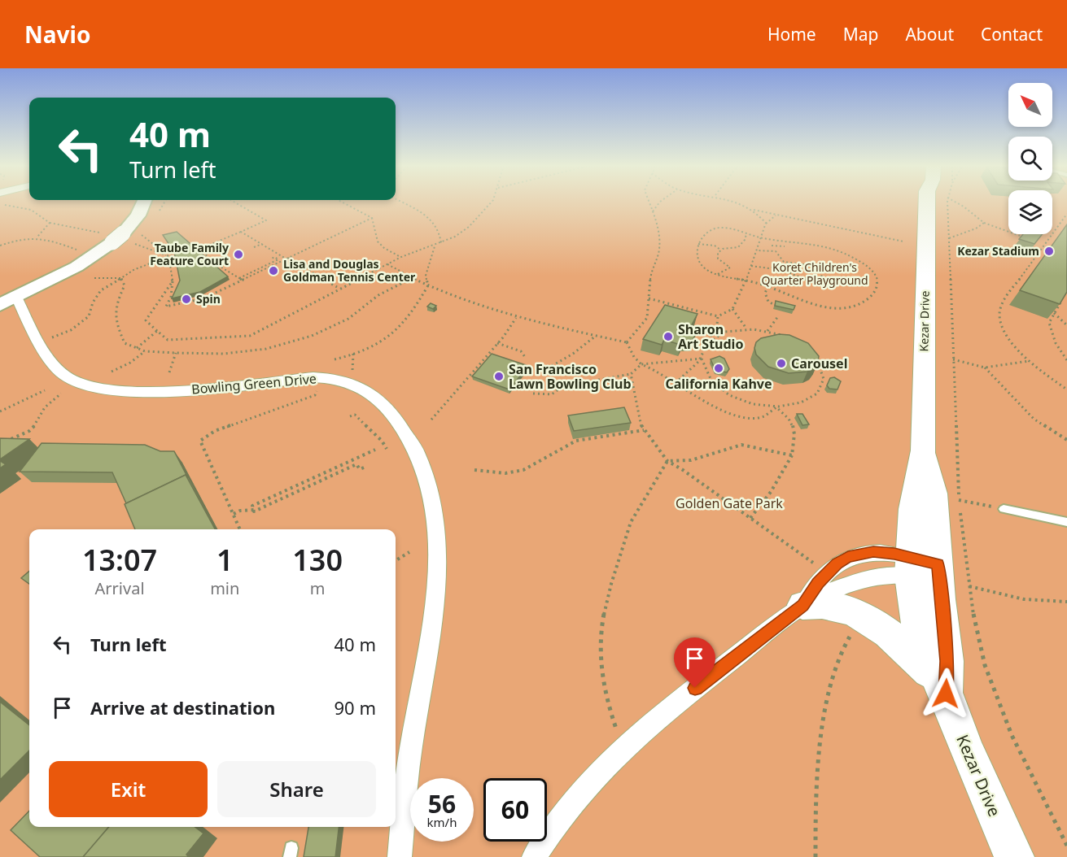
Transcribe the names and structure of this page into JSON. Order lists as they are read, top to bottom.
{
  "streets": {
    "main road": ["Kezar Drive"],
    "street": ["Bowling Green Drive"]
  },
  "parks": ["Koret Children's Quarter Playground", "Golden Gate Park"],
  "places": [
    "Kezar Stadium",
    "Taube Family Feature Court",
    "Lisa and Douglas Goldman Tennis Center",
    "Spin",
    "Sharon Art Studio",
    "Carousel",
    "California Kahve",
    "San Francisco Lawn Bowling Club"
  ],
  "north": "top left",
  "page": {
    "header": "Navio",
    "nav": [
      "Home",
      "Map",
      "About",
      "Contact"
    ],
    "turn": ["40 m", "Turn left"],
    "eta": [
      "13:07",
      "Arrival",
      "1",
      "min",
      "130",
      "m"
    ],
    "list": [
      {
        "name": "Turn left",
        "value": "40 m"
      },
      {
        "name": "Arrive at destination",
        "value": "90 m"
      }
    ],
    "buttons": ["Exit", "Share"],
    "speed": "56 km/h",
    "limit": "60"
  }
}
